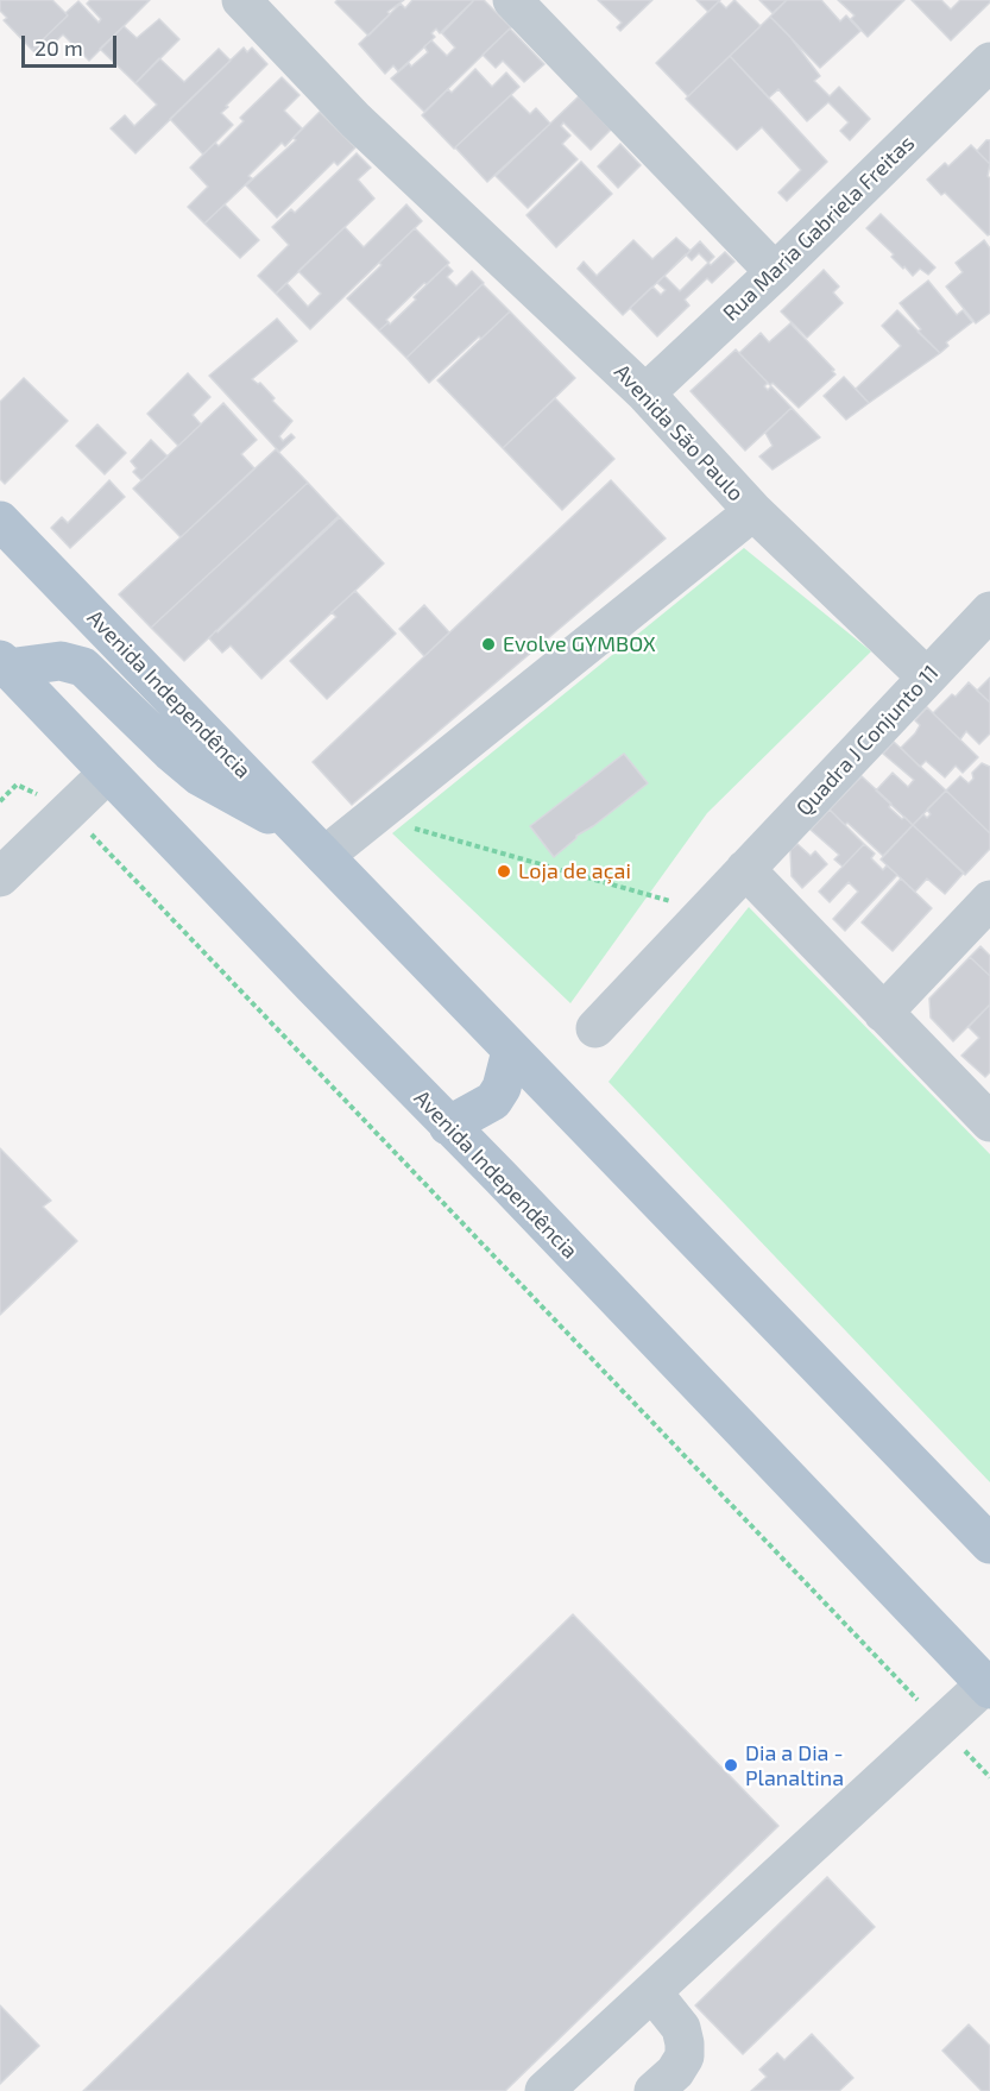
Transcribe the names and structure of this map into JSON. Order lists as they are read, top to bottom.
{
  "streets": {
    "main road": ["Avenida Independência"],
    "street": ["Rua Maria Gabriela Freitas", "Avenida São Paulo", "Quadra J Conjunto 11"]
  },
  "crossings": [
    ["Rua Maria Gabriela Freitas", "Avenida São Paulo"],
    ["Avenida São Paulo", "Avenida Independência"]
  ],
  "places": ["Evolve GYMBOX", "Loja de açai", "Dia a Dia - Planaltina"],
  "scale_bar": "20 m"
}
